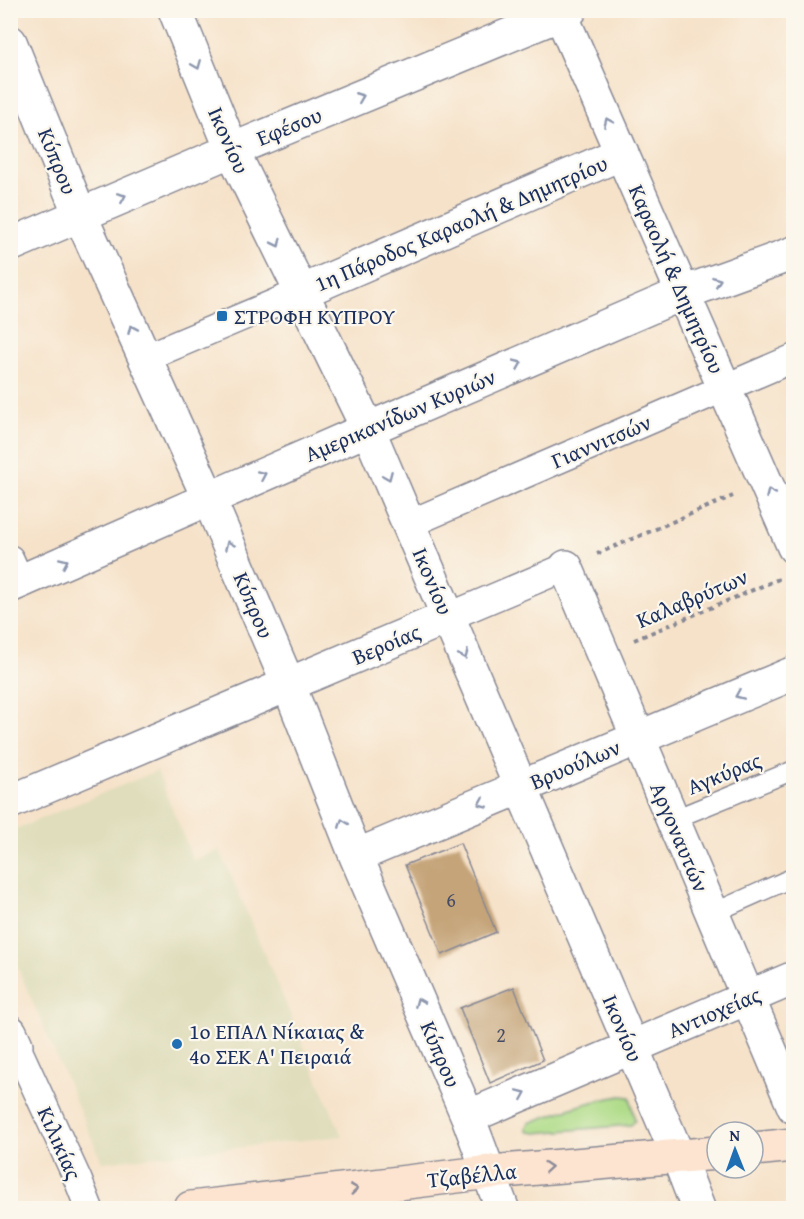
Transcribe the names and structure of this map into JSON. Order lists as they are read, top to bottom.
{
  "streets": {
    "main road": ["Τζαβέλλα"],
    "street": [
      "Εφέσου",
      "Ικονίου",
      "Κύπρου",
      "1η Πάροδος Καραολή & Δημητρίου",
      "Καραολή & Δημητρίου",
      "Αμερικανίδων Κυριών",
      "Γιαννιτσών",
      "Βεροίας",
      "Βρυούλων",
      "Αργοναυτών",
      "Αντιοχείας",
      "Κιλικίας"
    ],
    "lane": ["Αγκύρας"],
    "path": ["Καλαβρύτων"]
  },
  "crossings": [
    ["Εφέσου", "Ικονίου"],
    ["Εφέσου", "Κύπρου"],
    ["Εφέσου", "Καραολή & Δημητρίου"],
    ["Ικονίου", "1η Πάροδος Καραολή & Δημητρίου"],
    ["Ικονίου", "Αμερικανίδων Κυριών"],
    ["Ικονίου", "Γιαννιτσών"],
    ["Ικονίου", "Βεροίας"],
    ["Ικονίου", "Βρυούλων"],
    ["Ικονίου", "Αντιοχείας"],
    ["Ικονίου", "Τζαβέλλα"],
    ["Κύπρου", "Αμερικανίδων Κυριών"],
    ["Κύπρου", "Βεροίας"],
    ["Κύπρου", "Βρυούλων"],
    ["Κύπρου", "Αντιοχείας"],
    ["Κύπρου", "Τζαβέλλα"],
    ["1η Πάροδος Καραολή & Δημητρίου", "Καραολή & Δημητρίου"],
    ["Καραολή & Δημητρίου", "Αμερικανίδων Κυριών"],
    ["Καραολή & Δημητρίου", "Γιαννιτσών"],
    ["Καραολή & Δημητρίου", "Καλαβρύτων"],
    ["Καλαβρύτων", "Αργοναυτών"],
    ["Βεροίας", "Αργοναυτών"],
    ["Βρυούλων", "Αργοναυτών"],
    ["Αγκύρας", "Αργοναυτών"],
    ["Αργοναυτών", "Αντιοχείας"]
  ],
  "one_way": [
    "Ικονίου",
    "Κύπρου",
    "Καραολή & Δημητρίου",
    "Αμερικανίδων Κυριών",
    "Βρυούλων",
    "Αντιοχείας",
    "Τζαβέλλα"
  ],
  "places": {
    "transit": ["ΣΤΡΟΦΗ ΚΥΠΡΟΥ"],
    "other": ["1ο ΕΠΑΛ Νίκαιας & 4ο ΣΕΚ Α' Πειραιά"]
  },
  "house_numbers": ["6", "2"],
  "north": "top"
}
